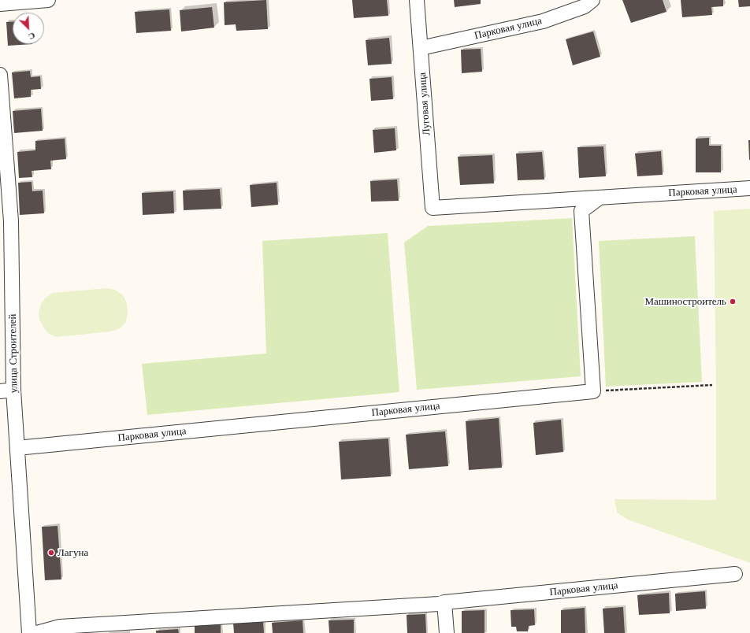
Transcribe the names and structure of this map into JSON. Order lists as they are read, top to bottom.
{
  "streets": {
    "street": ["Парковая улица", "Луговая улица", "улица Строителей"]
  },
  "crossings": [
    ["Парковая улица", "Луговая улица"],
    ["Парковая улица", "улица Строителей"]
  ],
  "places": ["Машиностроитель", "Лагуна"],
  "north": "bottom right"
}
